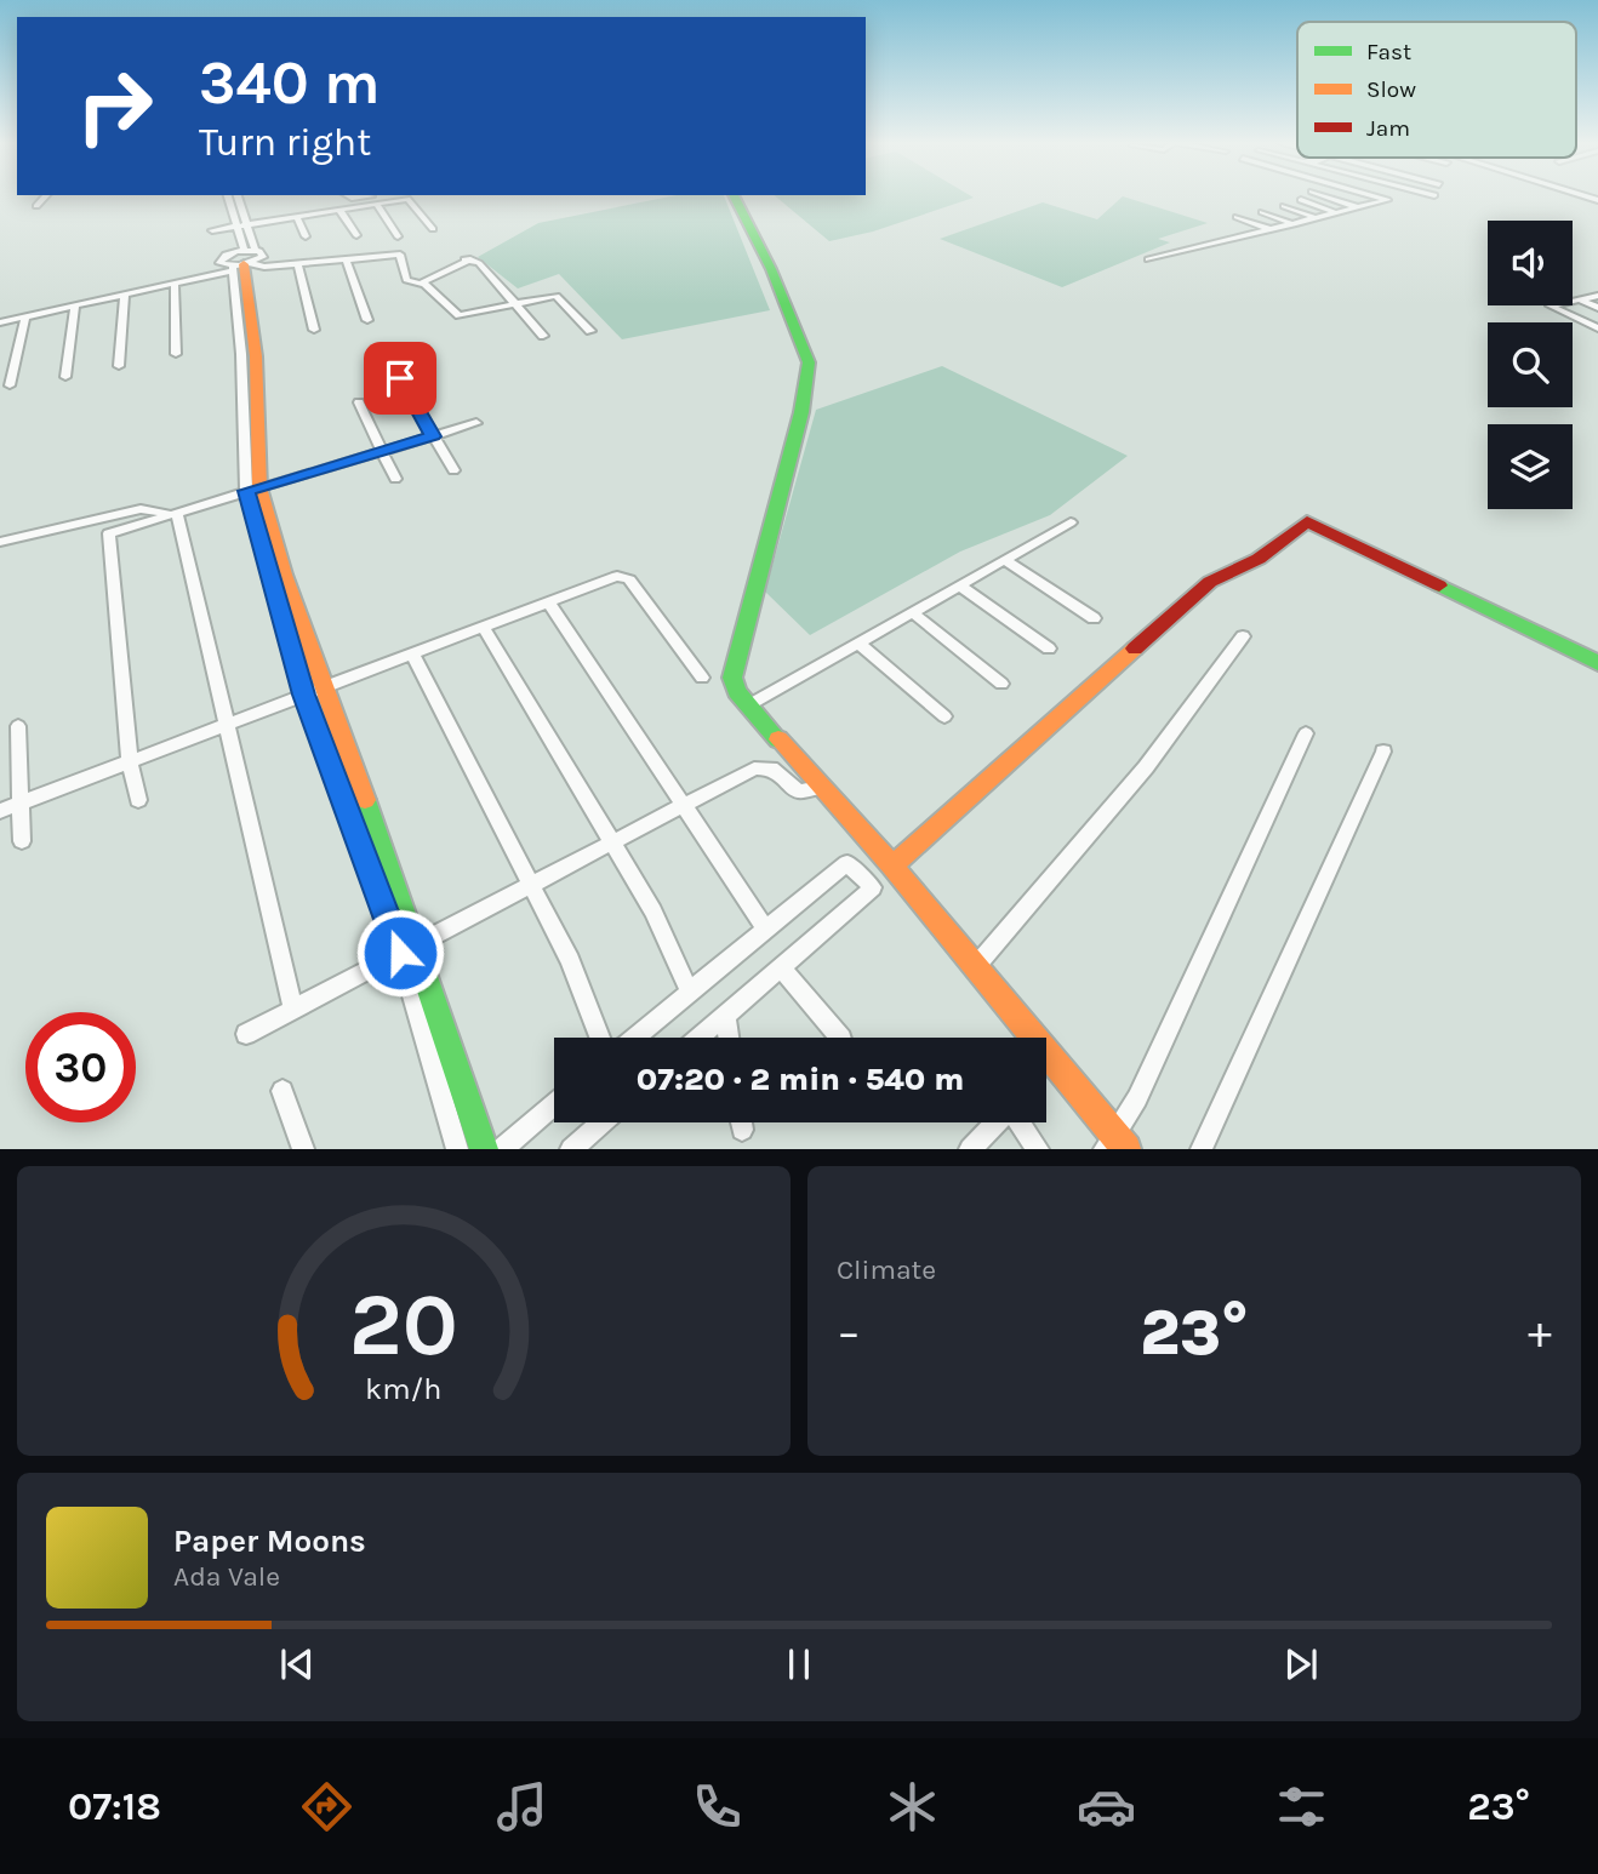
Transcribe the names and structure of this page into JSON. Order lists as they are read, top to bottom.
{
  "legend": ["Fast", "Slow", "Jam"],
  "page": {
    "turn": ["340 m", "Turn right"],
    "limit": "30",
    "trip": "07:20 · 2 min · 540 m",
    "tile": "Climate",
    "heat": ["−", "23°", "+"],
    "song": ["Paper Moons", "Ada Vale"],
    "tabs": ["07:18", "23°"],
    "gauge": ["20", "km/h"]
  }
}
